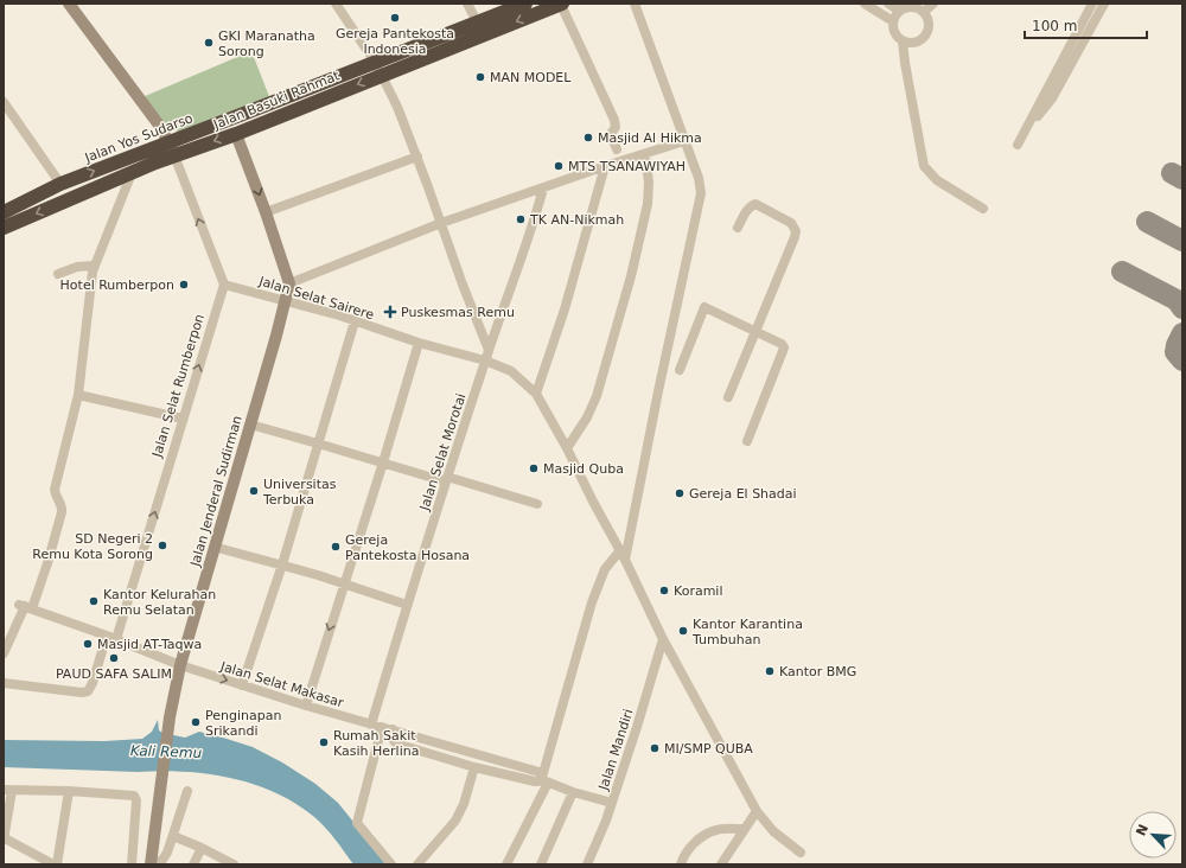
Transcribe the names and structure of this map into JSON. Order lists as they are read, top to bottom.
{
  "streets": {
    "highway": ["Jalan Basuki Rahmat", "Jalan Yos Sudarso"],
    "main road": ["Jalan Jenderal Sudirman"],
    "street": [
      "Jalan Selat Sairere",
      "Jalan Selat Rumberpon",
      "Jalan Selat Morotai",
      "Jalan Selat Makasar",
      "Jalan Mandiri"
    ]
  },
  "crossings": [
    ["Jalan Basuki Rahmat", "Jalan Yos Sudarso"],
    ["Jalan Basuki Rahmat", "Jalan Jenderal Sudirman"],
    ["Jalan Selat Sairere", "Jalan Selat Rumberpon"],
    ["Jalan Selat Sairere", "Jalan Selat Morotai"],
    ["Jalan Selat Sairere", "Jalan Jenderal Sudirman"],
    ["Jalan Selat Sairere", "Jalan Mandiri"],
    ["Jalan Selat Rumberpon", "Jalan Selat Makasar"],
    ["Jalan Selat Morotai", "Jalan Selat Makasar"],
    ["Jalan Jenderal Sudirman", "Jalan Selat Makasar"]
  ],
  "one_way": ["Jalan Basuki Rahmat", "Jalan Selat Rumberpon"],
  "water": ["Kali Remu"],
  "places": {
    "other": [
      "Gereja Pantekosta Indonesia",
      "GKI Maranatha Sorong",
      "MAN MODEL",
      "Masjid Al Hikma",
      "MTS TSANAWIYAH",
      "TK AN-Nikmah",
      "Hotel Rumberpon",
      "Masjid Quba",
      "Universitas Terbuka",
      "Gereja El Shadai",
      "SD Negeri 2 Remu Kota Sorong",
      "Gereja Pantekosta Hosana",
      "Koramil",
      "Kantor Kelurahan Remu Selatan",
      "Kantor Karantina Tumbuhan",
      "Masjid AT-Taqwa",
      "PAUD SAFA SALIM",
      "Kantor BMG",
      "Penginapan Srikandi",
      "Rumah Sakit Kasih Herlina",
      "MI/SMP QUBA"
    ],
    "health": ["Puskesmas Remu"]
  },
  "scale_bar": "100 m",
  "north": "top left"
}
